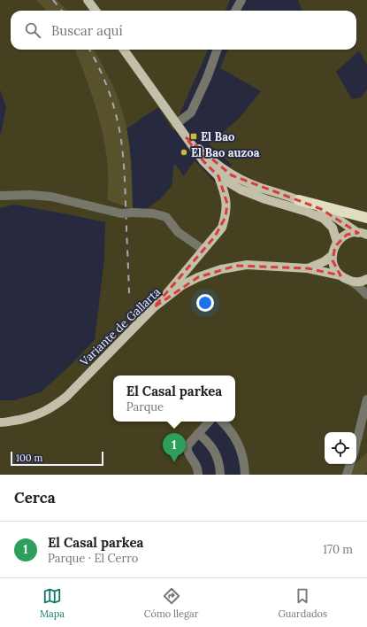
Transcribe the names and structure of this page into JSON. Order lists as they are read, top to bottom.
{
  "streets": {
    "main road": ["Variante de Gallarta"]
  },
  "places": {
    "transit": ["El Bao"],
    "other": ["El Bao auzoa"]
  },
  "scale_bar": "100 m",
  "page": {
    "search": "Buscar aquí",
    "popup": ["El Casal parkea", "Parque"],
    "pins": "1",
    "scale": "100 m",
    "heading": "Cerca",
    "list": [
      {
        "mark": "1",
        "name": "El Casal parkea",
        "note": "Parque · El Cerro",
        "value": "170 m"
      }
    ],
    "nav": ["Mapa", "Cómo llegar", "Guardados"]
  }
}
